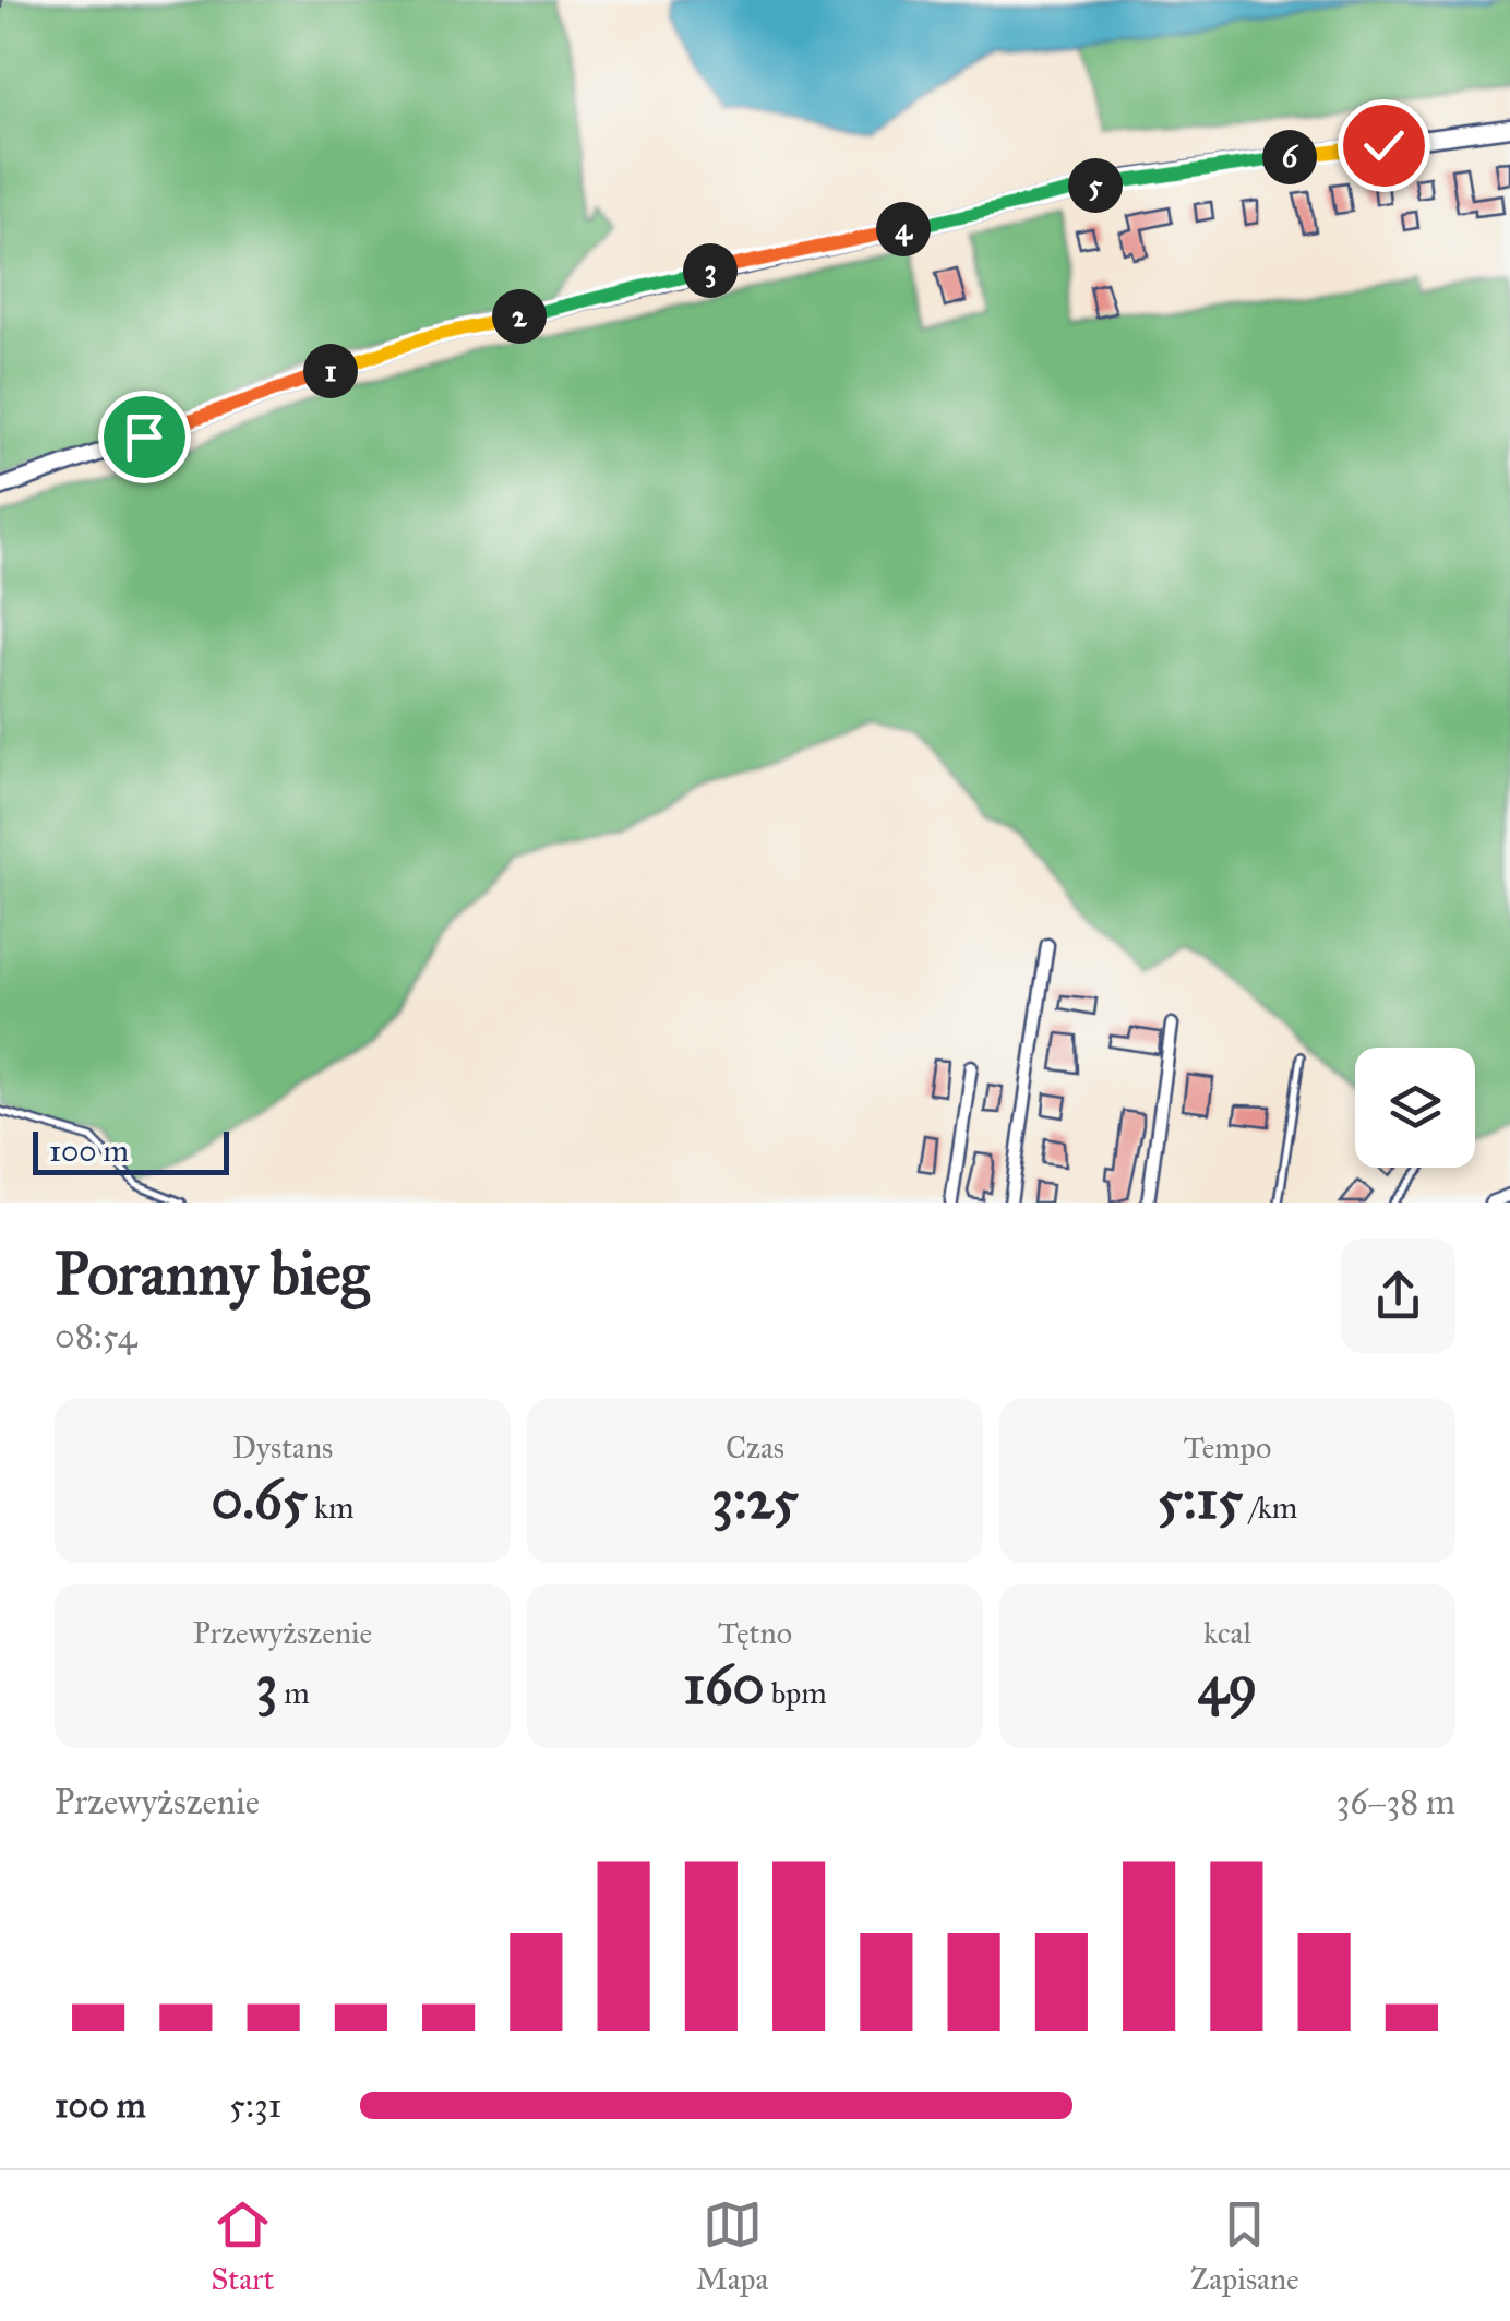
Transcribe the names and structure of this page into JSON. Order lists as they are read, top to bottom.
{
  "scale_bar": "100 m",
  "page": {
    "pins": [
      "6",
      "5",
      "4",
      "3",
      "2",
      "1"
    ],
    "scale": "100 m",
    "heading": ["Poranny bieg", "08:54"],
    "stats": [
      ["Dystans", "0.65 km"],
      ["Czas", "3:25"],
      ["Tempo", "5:15 /km"],
      ["Przewyższenie", "3 m"],
      ["Tętno", "160 bpm"],
      ["kcal", "49"]
    ],
    "chart": ["Przewyższenie", "36–38 m"],
    "list": [
      {
        "name": "100 m",
        "note": "5:31"
      }
    ],
    "tabs": ["Start", "Mapa", "Zapisane"]
  }
}
